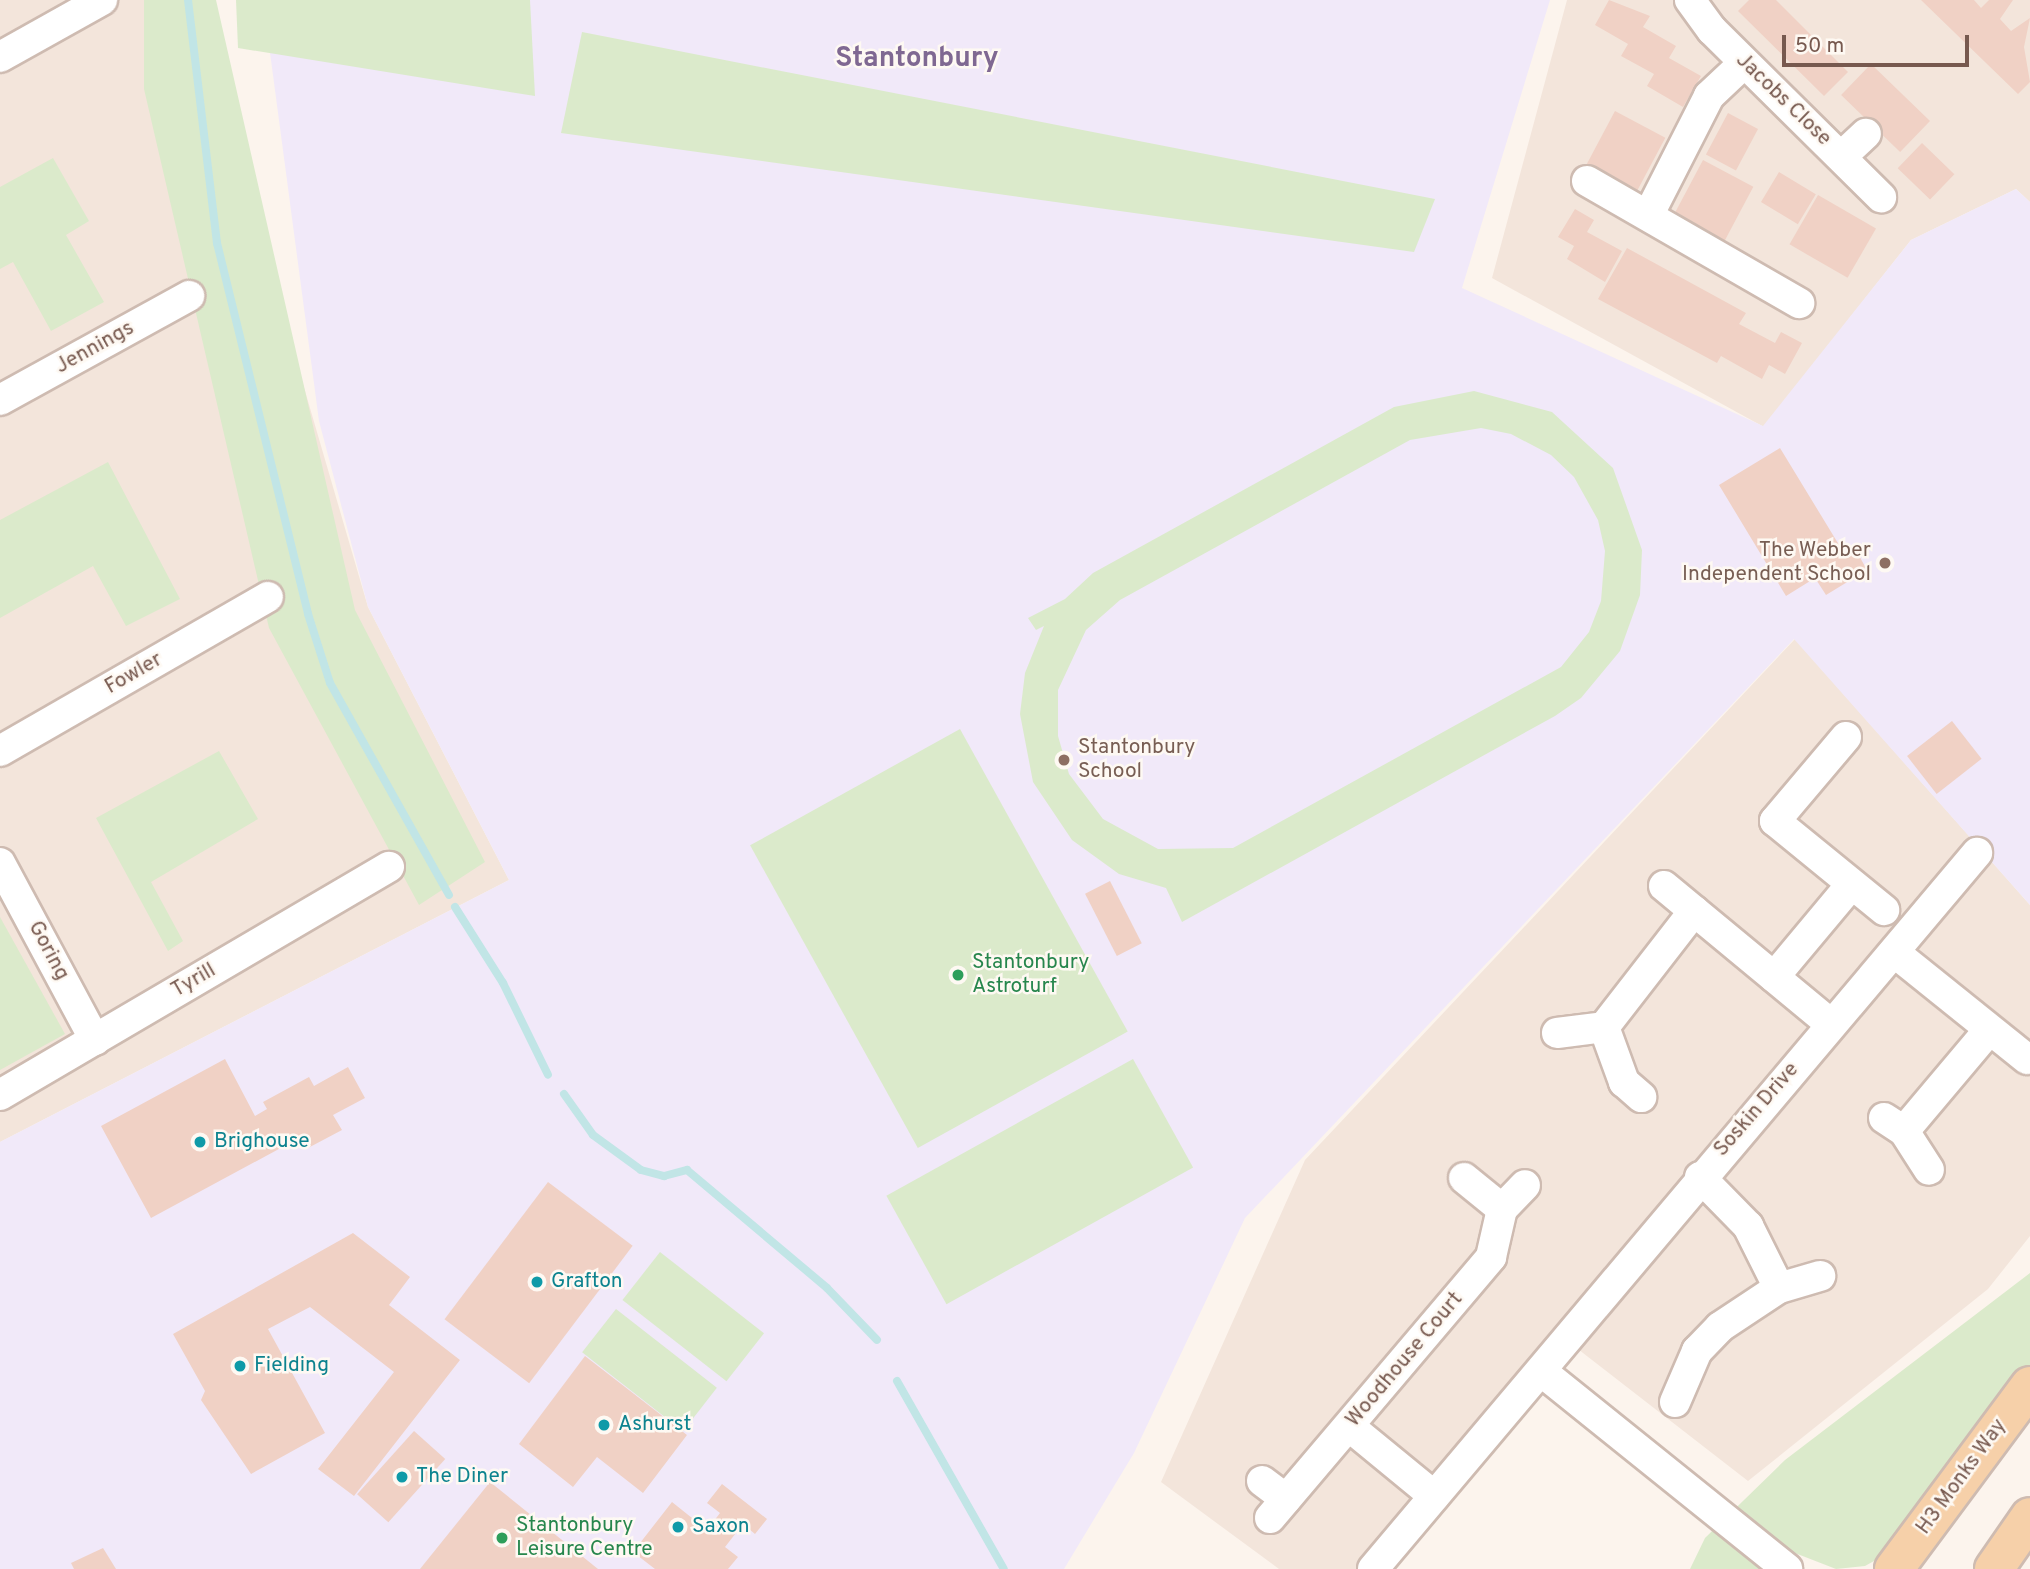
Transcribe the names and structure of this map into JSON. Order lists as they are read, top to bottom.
{
  "streets": {
    "main road": ["H3 Monks Way"],
    "street": [
      "Jacobs Close",
      "Jennings",
      "Fowler",
      "Goring",
      "Tyrill",
      "Soskin Drive",
      "Woodhouse Court"
    ]
  },
  "crossings": [
    ["Goring", "Tyrill"]
  ],
  "districts": ["Stantonbury"],
  "places": [
    "The Webber Independent School",
    "Stantonbury School",
    "Stantonbury Astroturf",
    "Brighouse",
    "Grafton",
    "Fielding",
    "Ashurst",
    "The Diner",
    "Saxon",
    "Stantonbury Leisure Centre"
  ],
  "scale_bar": "50 m"
}
